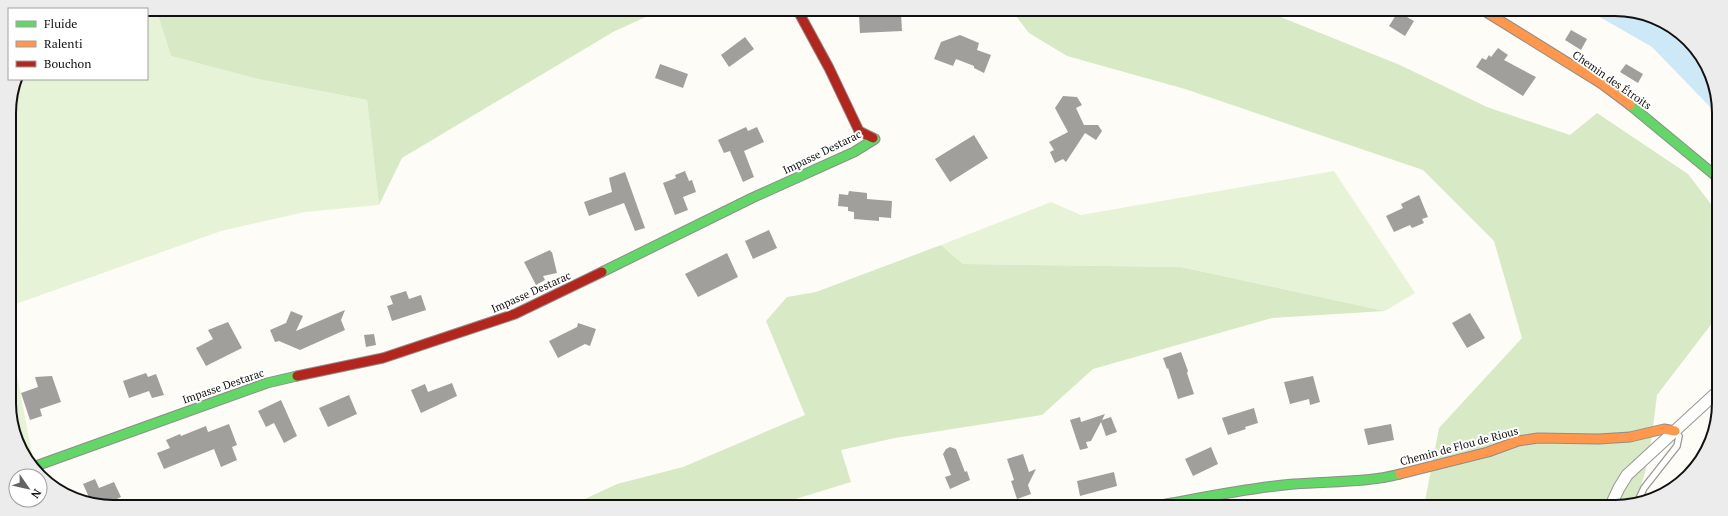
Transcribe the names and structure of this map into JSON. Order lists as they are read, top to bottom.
{
  "streets": {
    "street": ["Chemin des Étroits", "Impasse Destarac", "Chemin de Flou de Rious"]
  },
  "legend": ["Fluide", "Ralenti", "Bouchon"],
  "north": "bottom right"
}
